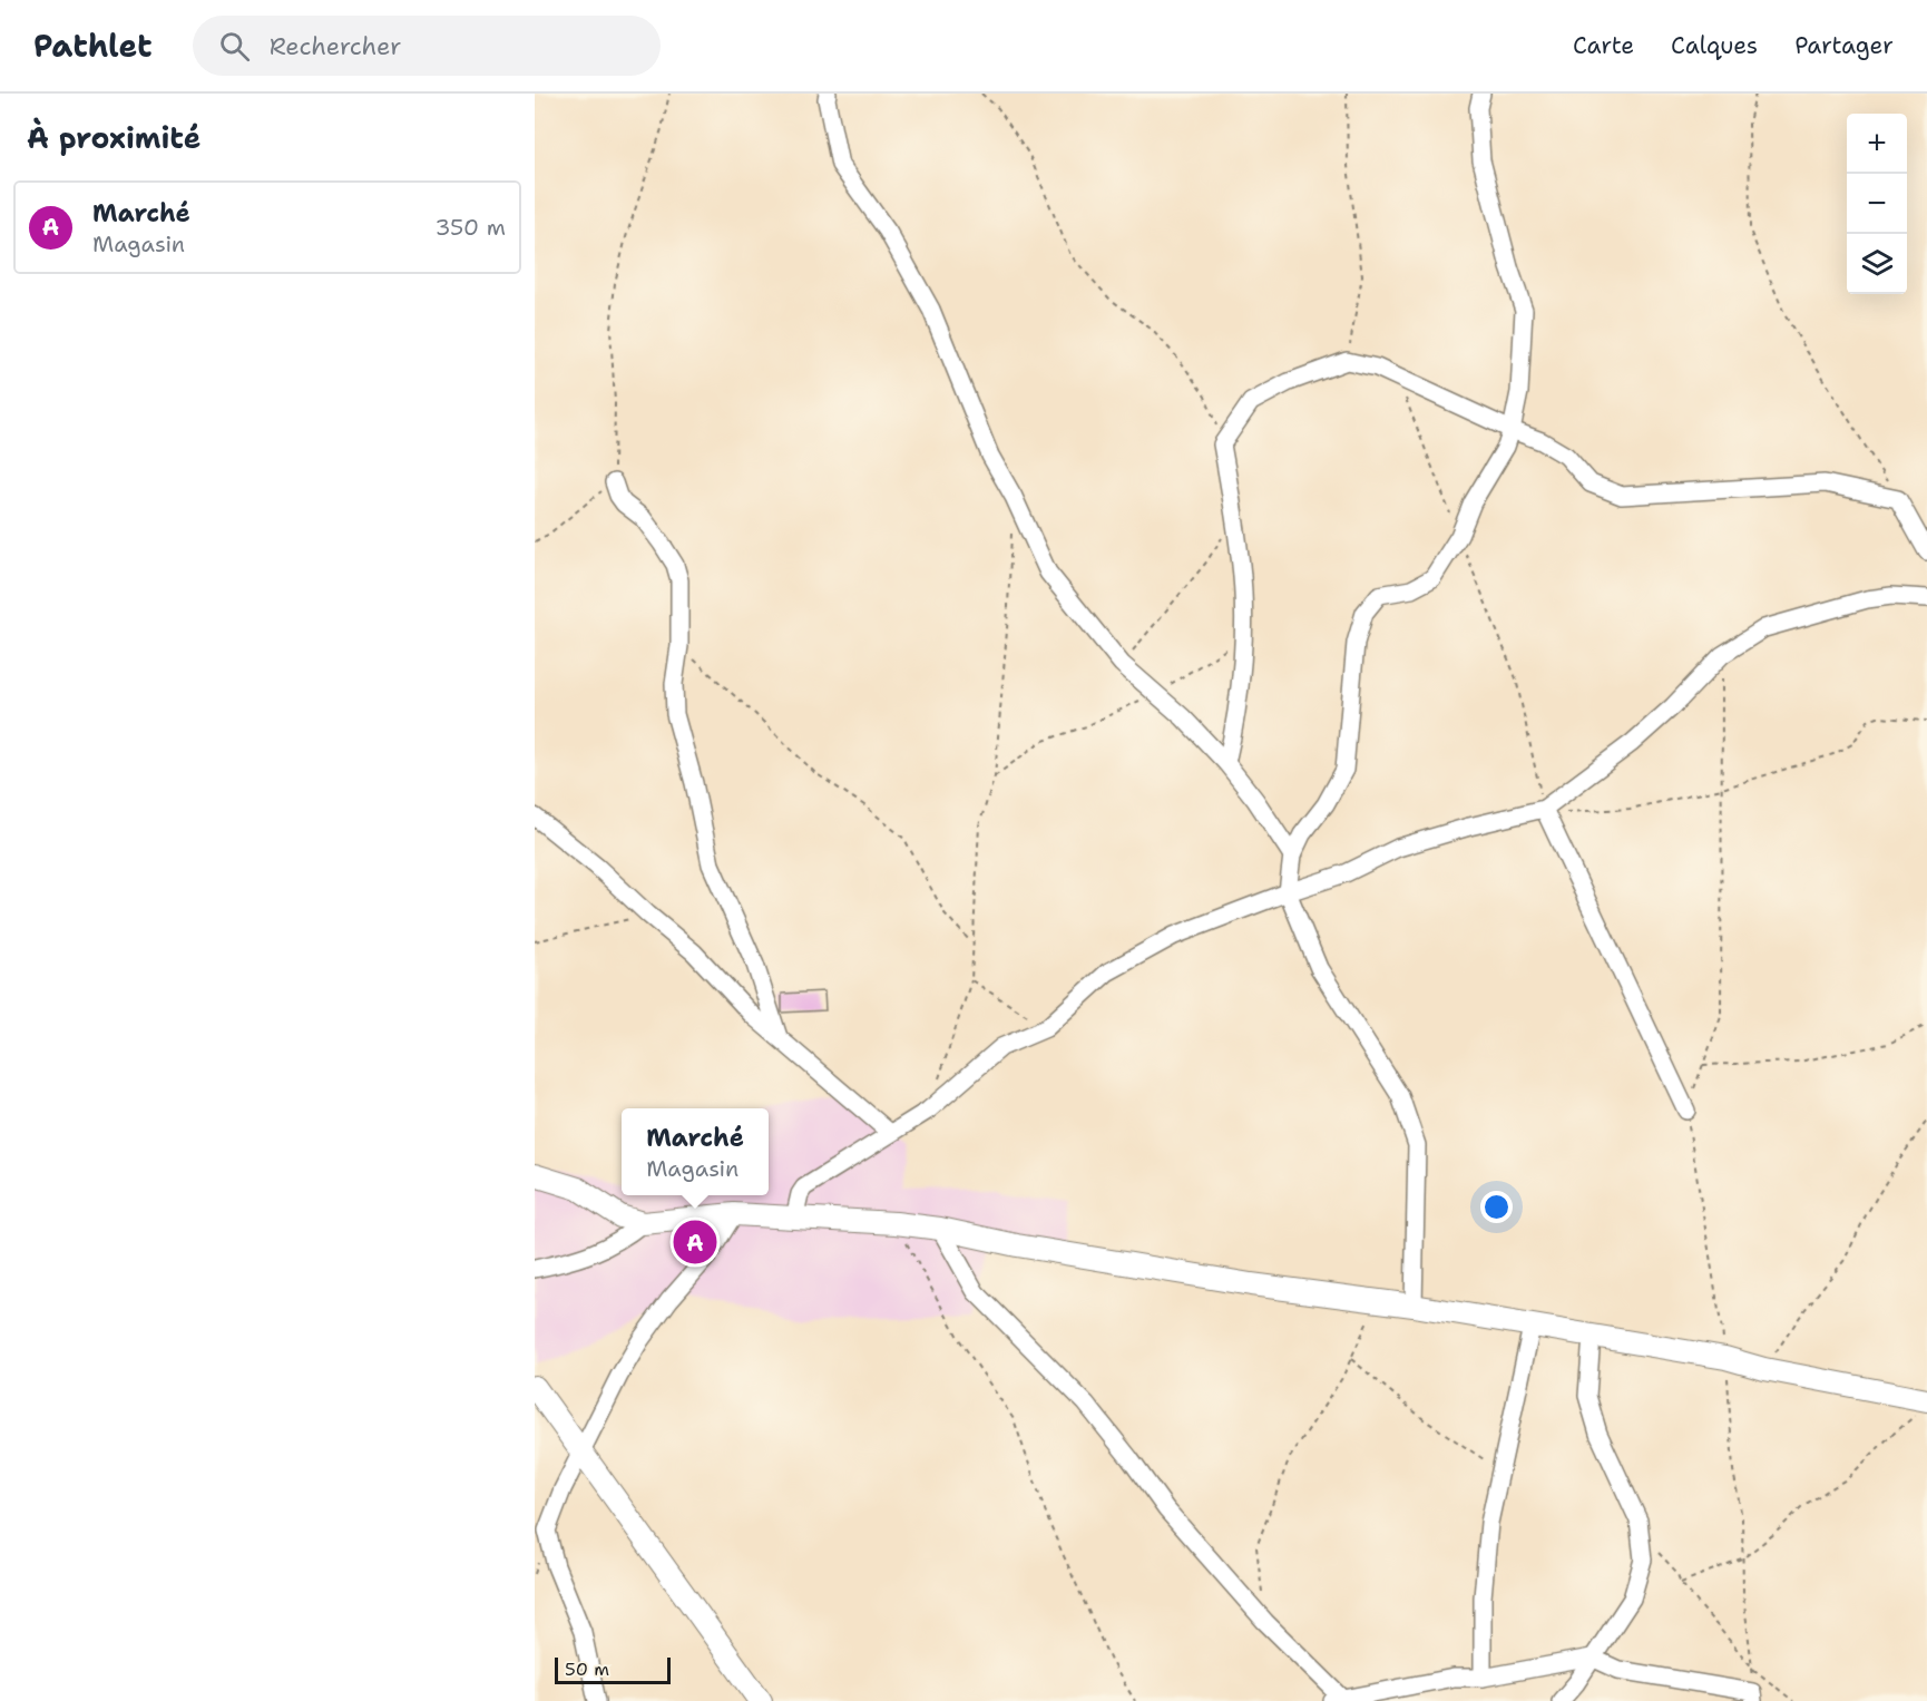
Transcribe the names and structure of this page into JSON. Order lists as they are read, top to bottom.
{
  "scale_bar": "50 m",
  "page": {
    "header": "Pathlet",
    "search": "Rechercher",
    "nav": ["Carte", "Calques", "Partager"],
    "heading": "À proximité",
    "map_buttons": ["+", "−"],
    "list": [
      {
        "mark": "A",
        "name": "Marché",
        "note": "Magasin",
        "value": "350 m"
      }
    ],
    "popup": ["Marché", "Magasin"],
    "pins": "A",
    "scale": "50 m"
  }
}
